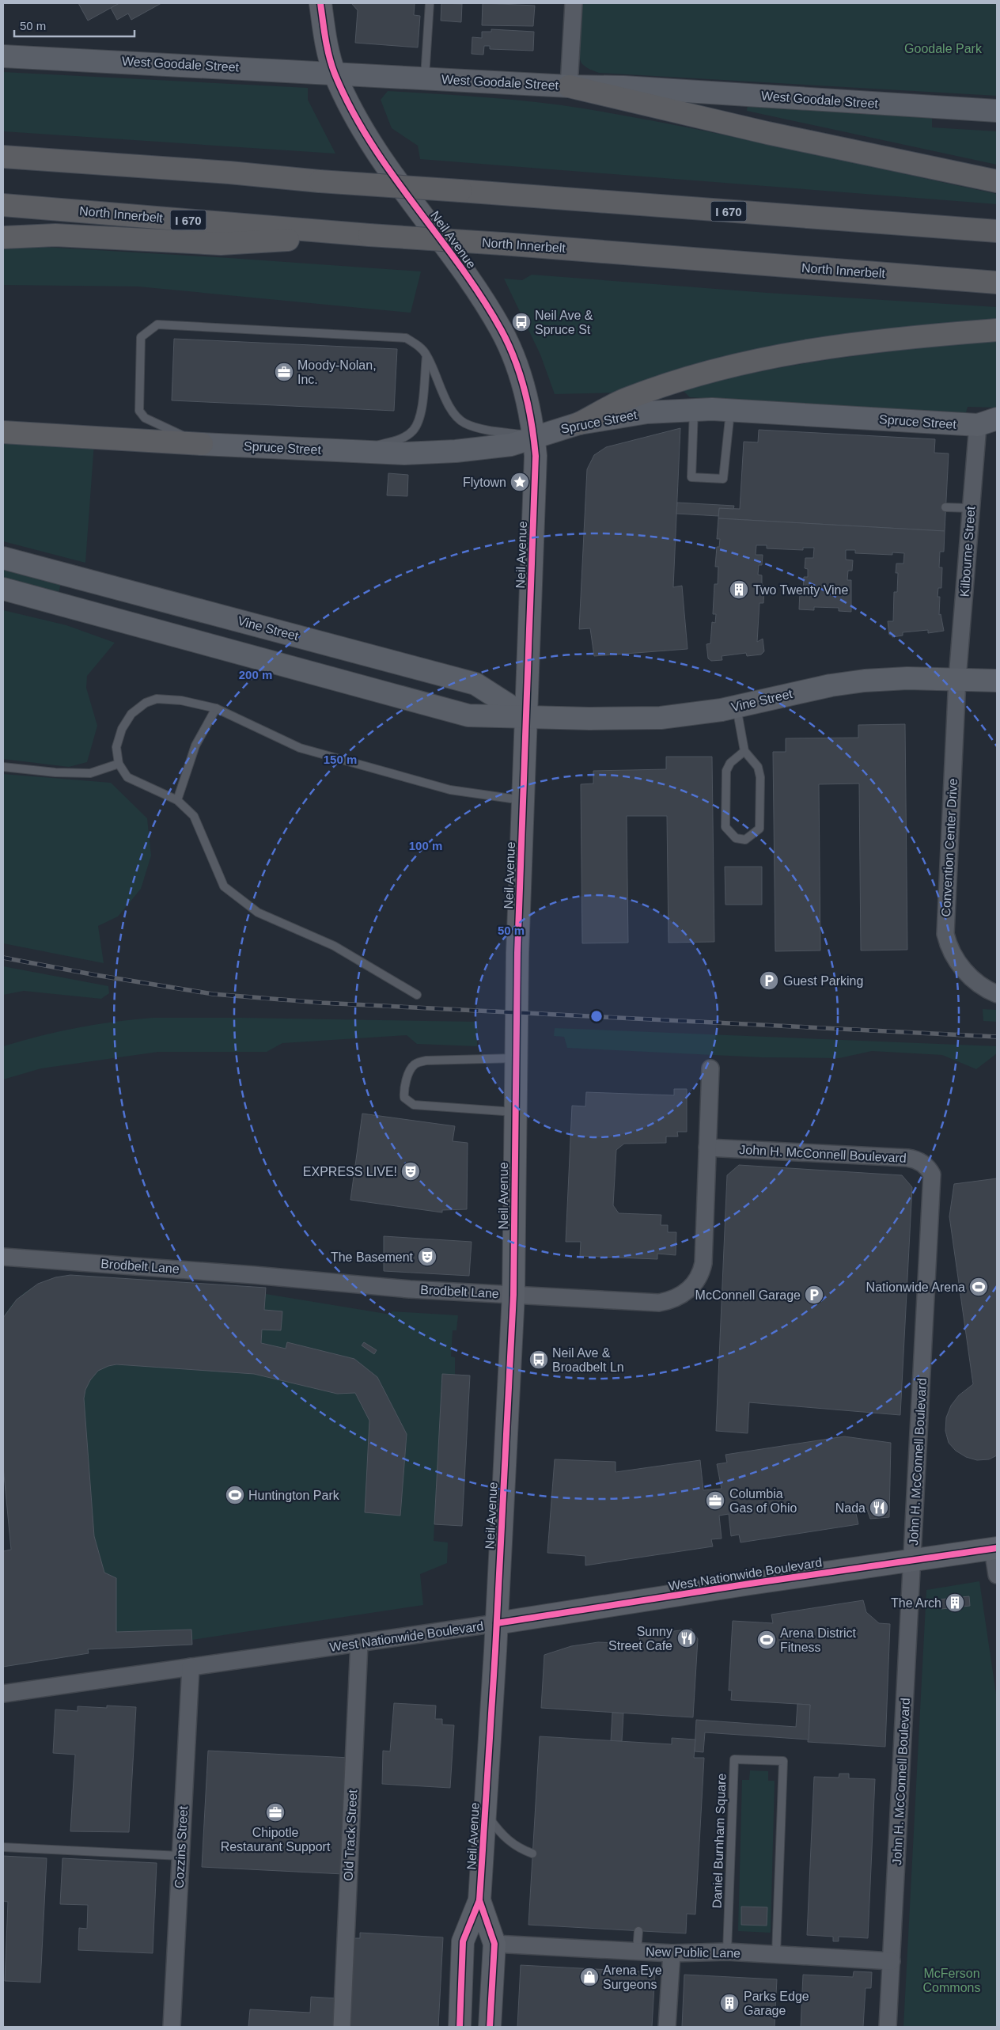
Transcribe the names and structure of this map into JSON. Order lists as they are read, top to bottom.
{
  "streets": {
    "highway": ["I 670", "North Innerbelt"],
    "street": [
      "West Goodale Street",
      "Neil Avenue",
      "Spruce Street",
      "Kilbourne Street",
      "Vine Street",
      "Convention Center Drive",
      "John H. McConnell Boulevard",
      "Brodbelt Lane",
      "West Nationwide Boulevard",
      "Old Track Street",
      "Cozzins Street",
      "New Public Lane"
    ],
    "lane": ["Daniel Burnham Square"]
  },
  "crossings": [
    ["West Goodale Street", "Neil Avenue"],
    ["Neil Avenue", "Spruce Street"],
    ["Neil Avenue", "Vine Street"],
    ["Neil Avenue", "Brodbelt Lane"],
    ["Neil Avenue", "West Nationwide Boulevard"],
    ["Spruce Street", "Kilbourne Street"],
    ["Kilbourne Street", "Vine Street"],
    ["Kilbourne Street", "Convention Center Drive"],
    ["Vine Street", "Convention Center Drive"],
    ["John H. McConnell Boulevard", "Brodbelt Lane"],
    ["John H. McConnell Boulevard", "West Nationwide Boulevard"],
    ["John H. McConnell Boulevard", "New Public Lane"],
    ["West Nationwide Boulevard", "Old Track Street"],
    ["West Nationwide Boulevard", "Cozzins Street"],
    ["Daniel Burnham Square", "New Public Lane"]
  ],
  "parks": ["Goodale Park", "McFerson Commons"],
  "places": {
    "bus stop": ["Neil Ave & Spruce St", "Neil Ave & Broadbelt Ln"],
    "office": ["Moody-Nolan, Inc.", "Columbia Gas of Ohio", "Chipotle Restaurant Support"],
    "place": ["Flytown"],
    "building": ["Two Twenty Vine", "The Arch", "Parks Edge Garage"],
    "parking": ["Guest Parking", "McConnell Garage"],
    "theatre": ["EXPRESS LIVE!", "The Basement"],
    "sports": ["Nationwide Arena", "Huntington Park", "Arena District Fitness"],
    "restaurant": ["Nada", "Sunny Street Cafe"],
    "shop": ["Arena Eye Surgeons"]
  },
  "scale_bar": "50 m",
  "rings": [
    "200 m",
    "150 m",
    "100 m",
    "50 m"
  ]
}
